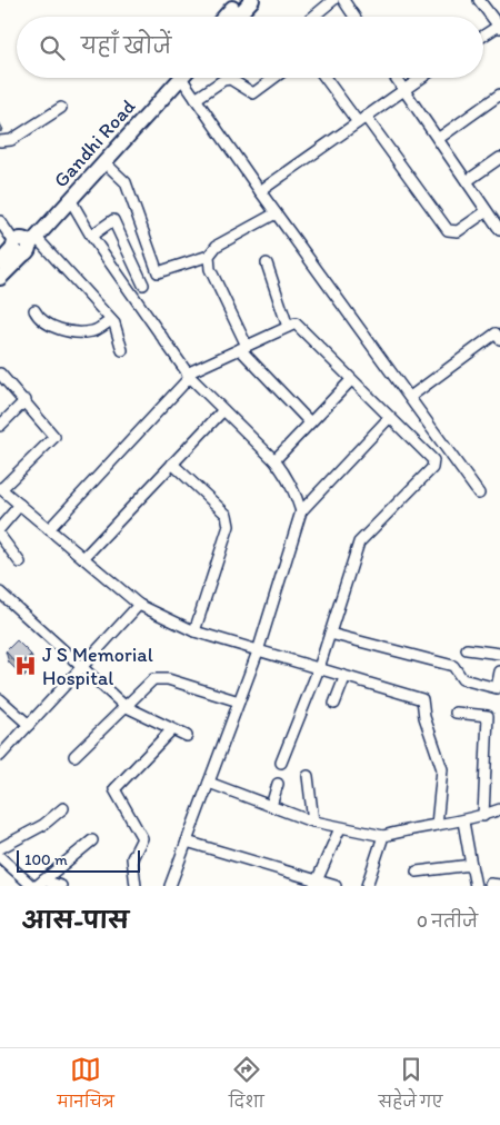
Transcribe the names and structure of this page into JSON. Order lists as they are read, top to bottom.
{
  "streets": {
    "main road": ["Gandhi Road"]
  },
  "places": {
    "hospital": ["J S Memorial Hospital"]
  },
  "scale_bar": "100 m",
  "page": {
    "search": "यहाँ खोजें",
    "scale": "100 m",
    "heading": ["आस-पास", "0 नतीजे"],
    "nav": ["मानचित्र", "दिशा", "सहेजे गए"]
  }
}
